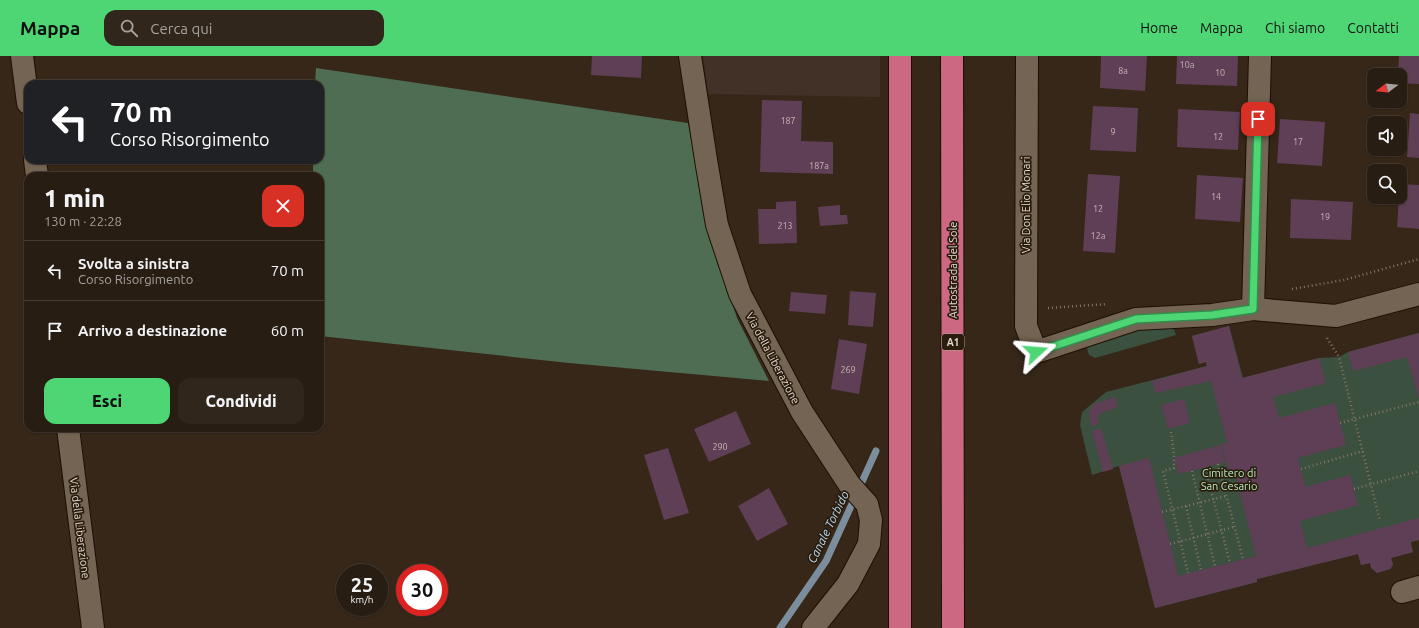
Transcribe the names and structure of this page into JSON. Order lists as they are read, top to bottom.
{
  "streets": {
    "highway": ["Autostrada del Sole", "A1"],
    "street": ["Via Don Elio Monari", "Via della Liberazione"]
  },
  "water": ["Canale Torbido"],
  "parks": ["Cimitero di San Cesario"],
  "house_numbers": [
    "10a",
    "8a",
    "10",
    "187",
    "9",
    "12",
    "17",
    "187a",
    "14",
    "12",
    "19",
    "213",
    "12a",
    "269",
    "290"
  ],
  "north": "left",
  "page": {
    "header": "Mappa",
    "search": "Cerca qui",
    "nav": [
      "Home",
      "Mappa",
      "Chi siamo",
      "Contatti"
    ],
    "turn": ["70 m", "Corso Risorgimento"],
    "heading": ["1 min", "130 m · 22:28"],
    "list": [
      {
        "name": "Svolta a sinistra",
        "note": "Corso Risorgimento",
        "value": "70 m"
      },
      {
        "name": "Arrivo a destinazione",
        "value": "60 m"
      }
    ],
    "buttons": ["Esci", "Condividi"],
    "speed": "25 km/h",
    "limit": "30"
  }
}
